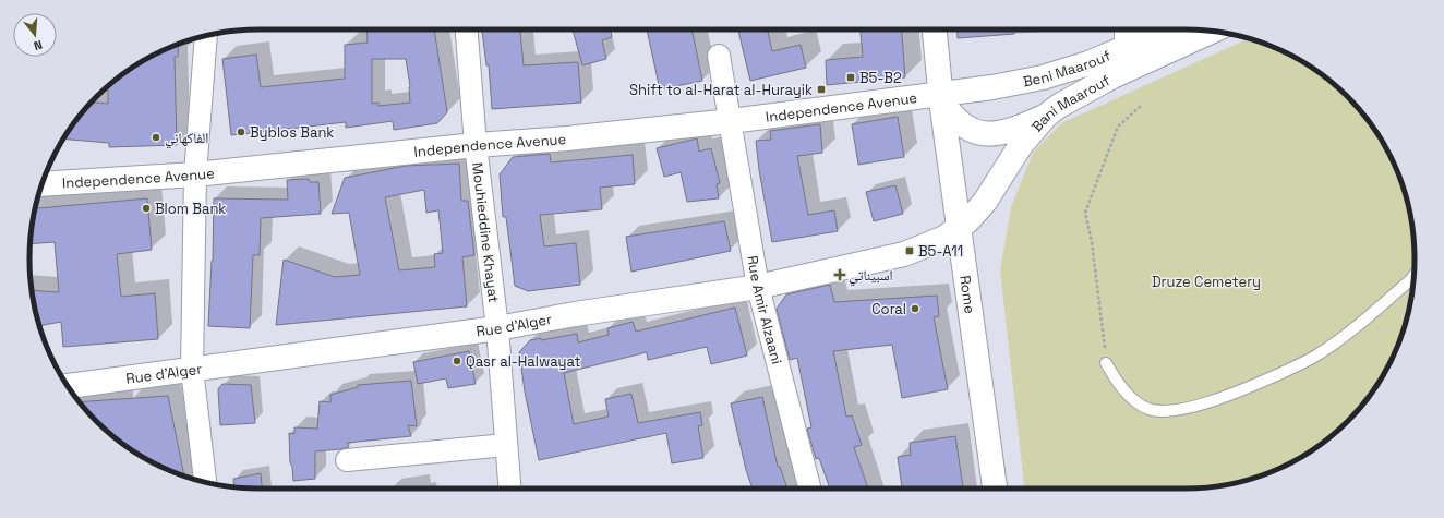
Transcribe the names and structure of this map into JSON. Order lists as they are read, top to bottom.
{
  "streets": {
    "main road": [
      "Beni Maarouf",
      "Bani Maarouf",
      "Independence Avenue",
      "Rome",
      "Rue d'Alger"
    ],
    "street": ["Mouhieddine Khayat", "Rue Amir Alzaani"]
  },
  "crossings": [
    ["Beni Maarouf", "Independence Avenue"],
    ["Beni Maarouf", "Rome"],
    ["Bani Maarouf", "Rome"],
    ["Bani Maarouf", "Rue d'Alger"],
    ["Independence Avenue", "Mouhieddine Khayat"],
    ["Independence Avenue", "Rome"],
    ["Independence Avenue", "Rue Amir Alzaani"],
    ["Mouhieddine Khayat", "Rue d'Alger"],
    ["Rome", "Rue d'Alger"],
    ["Rue Amir Alzaani", "Rue d'Alger"]
  ],
  "parks": ["Druze Cemetery"],
  "places": {
    "transit": ["B5-B2", "Shift to al-Harat al-Hurayik", "B5-A11"],
    "other": [
      "Byblos Bank",
      "الفاكهاني",
      "Blom Bank",
      "Coral",
      "Qasr al-Halwayat"
    ],
    "health": ["اسبيناتي"]
  },
  "north": "bottom"
}
